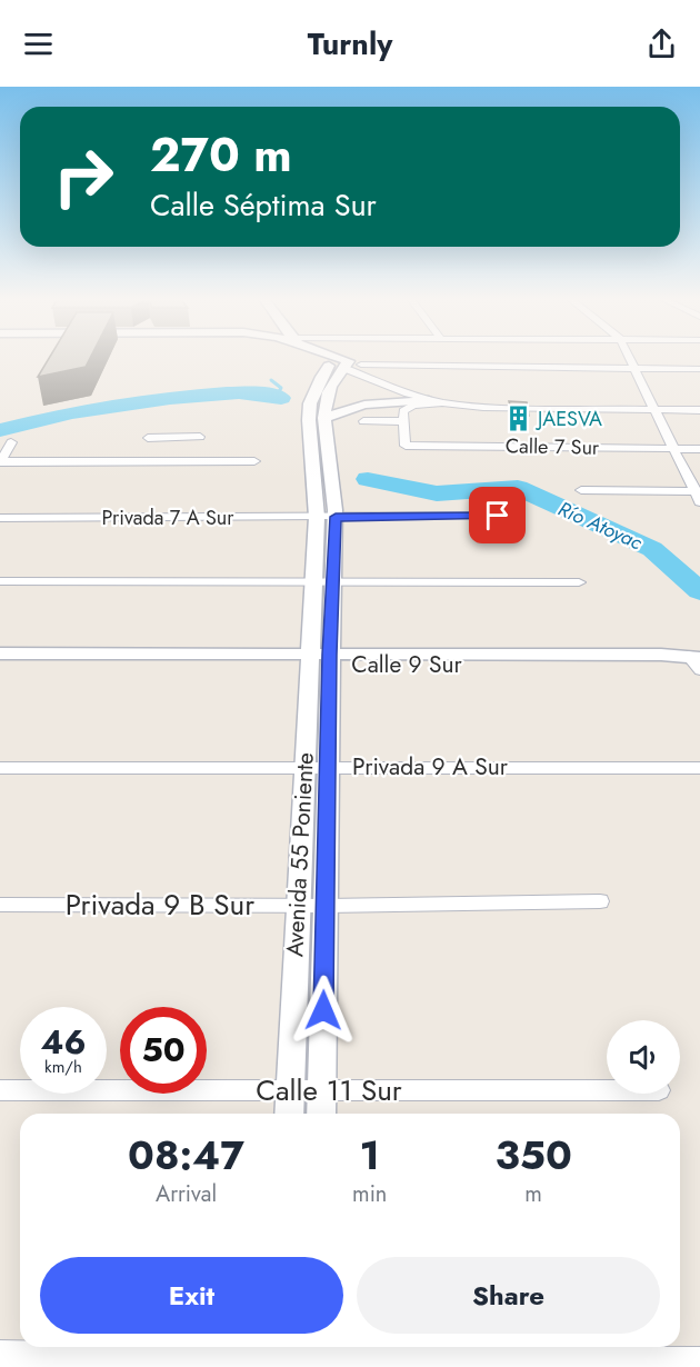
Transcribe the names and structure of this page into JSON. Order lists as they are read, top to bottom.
{
  "streets": {
    "main road": ["Calle 9 Sur", "Avenida 55 Poniente"],
    "street": [
      "Calle 7 Sur",
      "Privada 7 A Sur",
      "Privada 9 A Sur",
      "Privada 9 B Sur",
      "Calle 11 Sur"
    ]
  },
  "crossings": [
    ["Privada 7 A Sur", "Avenida 55 Poniente"],
    ["Calle 9 Sur", "Avenida 55 Poniente"],
    ["Privada 9 A Sur", "Avenida 55 Poniente"],
    ["Avenida 55 Poniente", "Privada 9 B Sur"],
    ["Avenida 55 Poniente", "Calle 11 Sur"]
  ],
  "water": ["Río Atoyac"],
  "places": {
    "building": ["JAESVA"]
  },
  "page": {
    "header": "Turnly",
    "turn": ["270 m", "Calle Séptima Sur"],
    "speed": "46 km/h",
    "limit": "50",
    "eta": [
      "08:47",
      "Arrival",
      "1",
      "min",
      "350",
      "m"
    ],
    "buttons": ["Exit", "Share"]
  }
}
